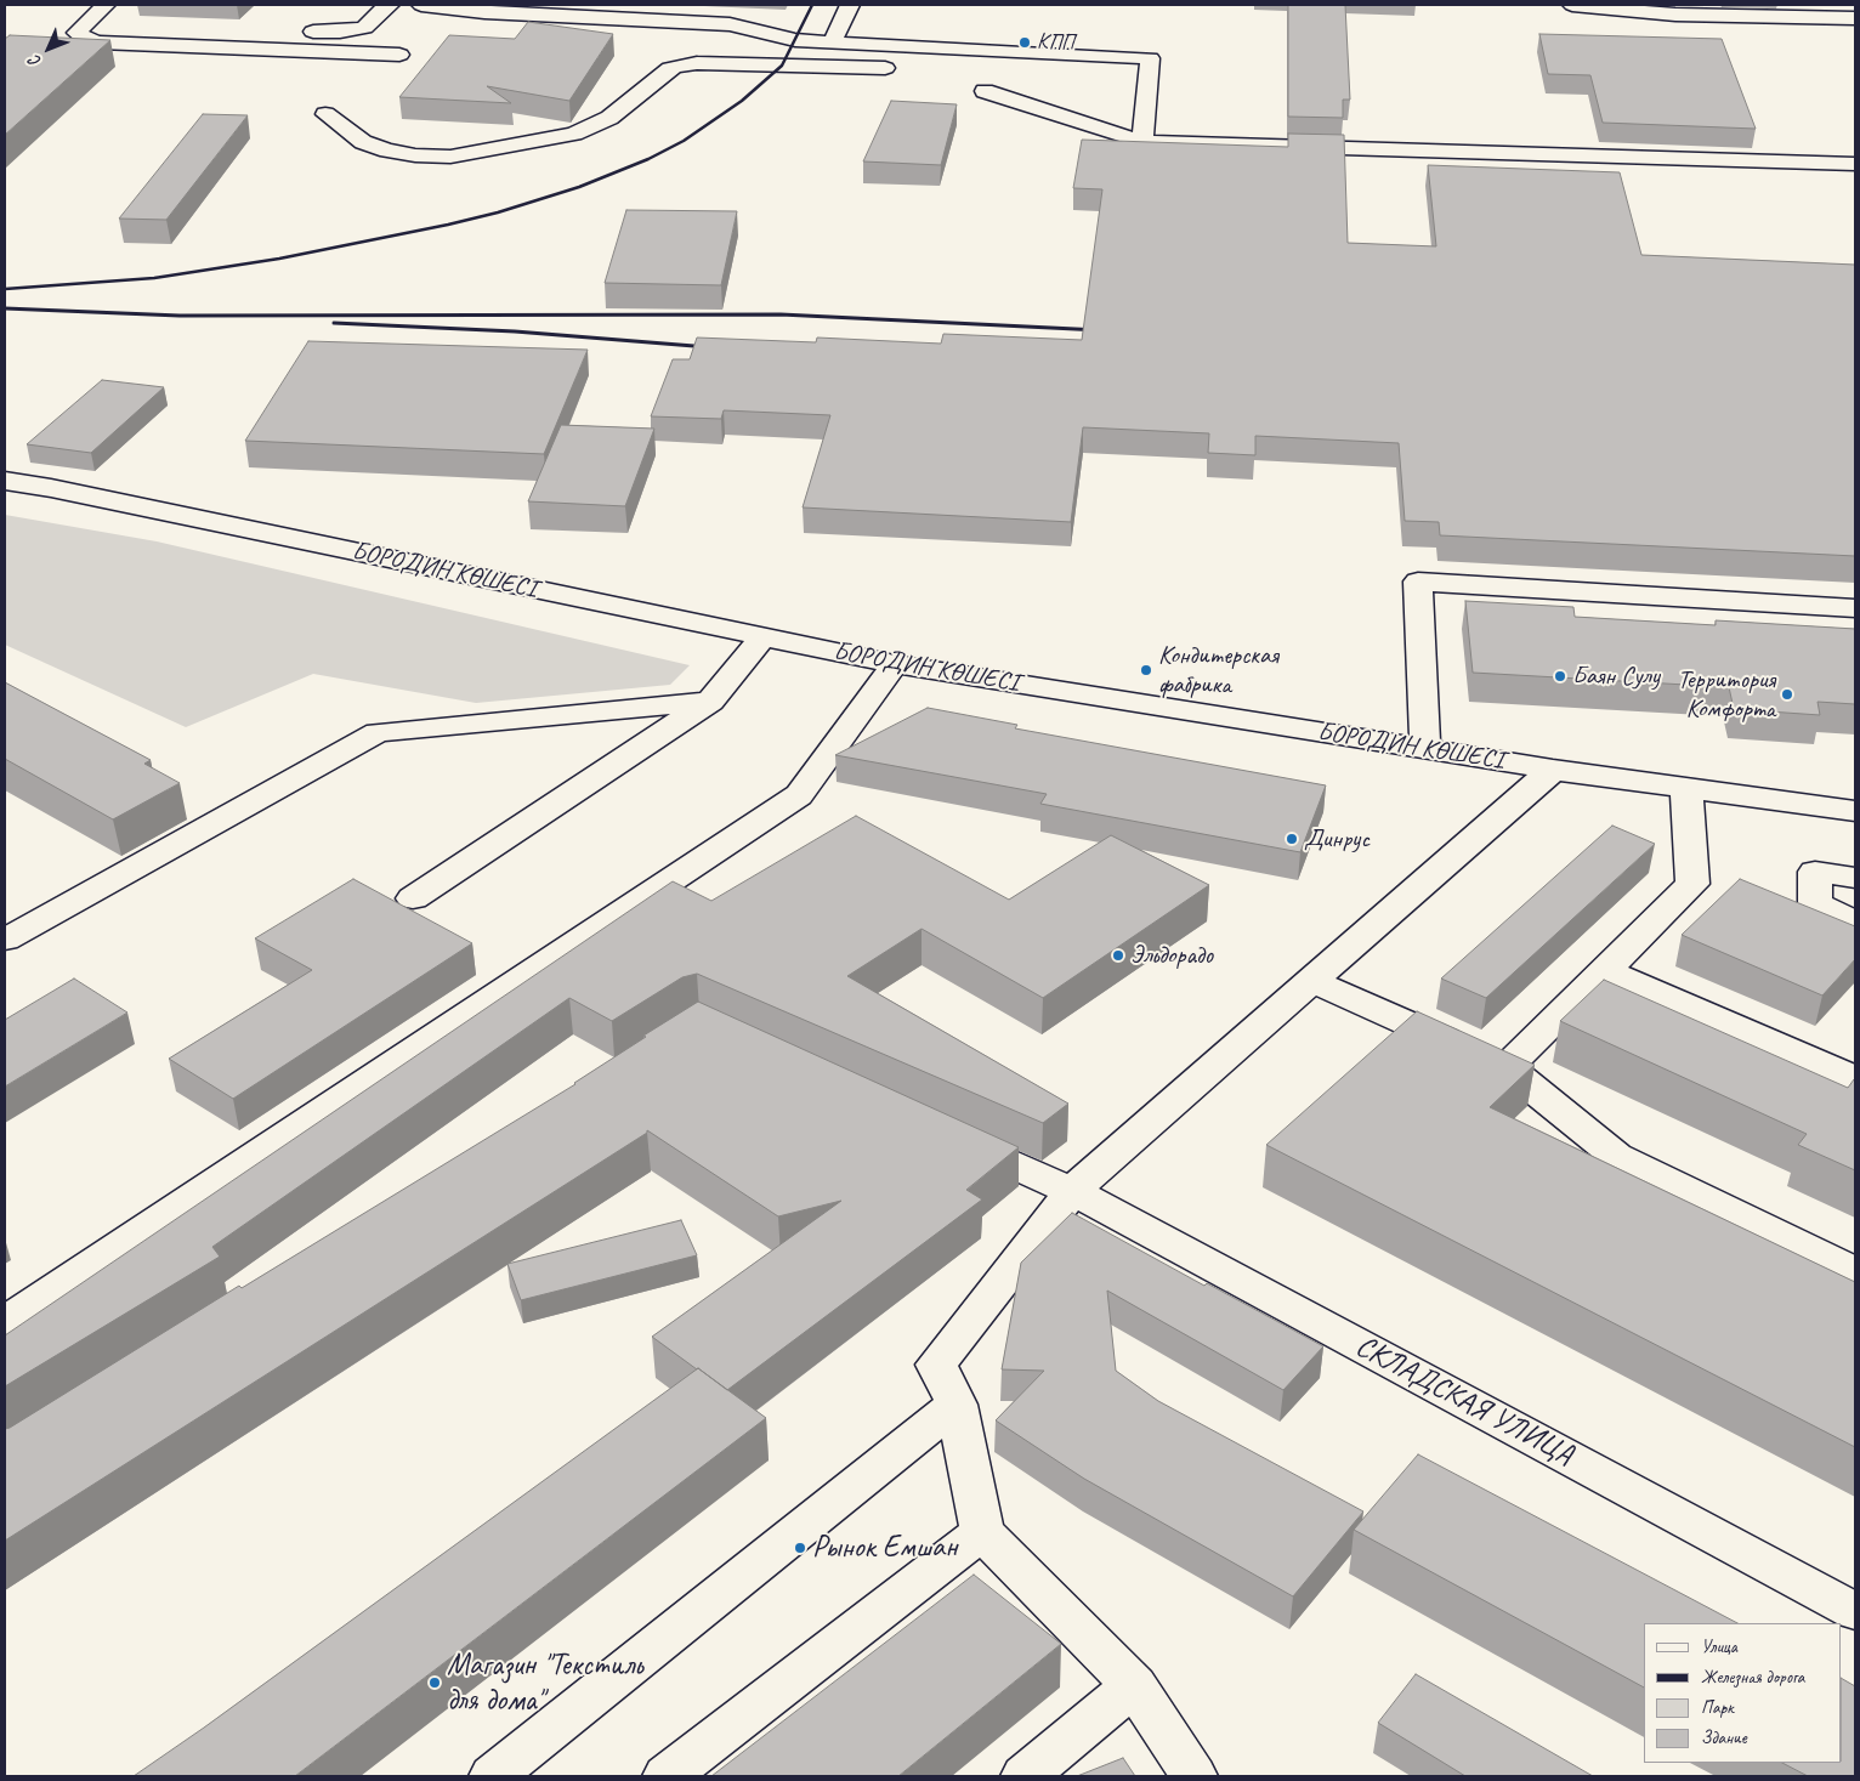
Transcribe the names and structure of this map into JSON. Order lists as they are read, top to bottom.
{
  "streets": {
    "street": ["БОРОДИН КӨШЕСІ", "СКЛАДСКАЯ УЛИЦА"]
  },
  "places": [
    "КПП",
    "Кондитерская фабрика",
    "Баян Сулу",
    "Территория Комфорта",
    "Динрус",
    "Эльдорадо",
    "Рынок Емшан",
    "Магазин \"Текстиль для дома\""
  ],
  "legend": [
    "Улица",
    "Железная дорога",
    "Парк",
    "Здание"
  ],
  "north": "bottom left"
}
